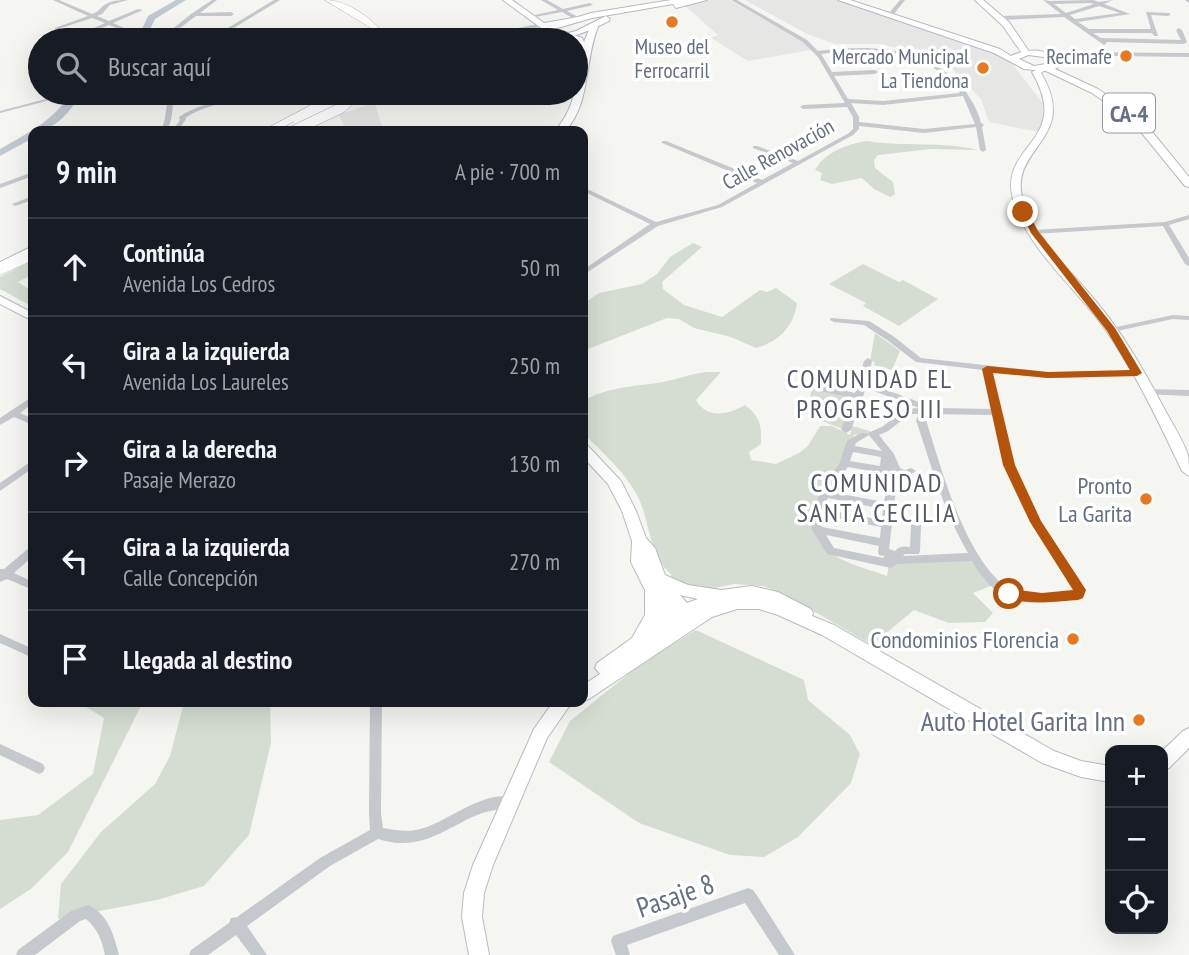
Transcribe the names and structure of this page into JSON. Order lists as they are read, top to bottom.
{
  "streets": {
    "main road": ["CA-4"],
    "street": ["Calle Renovación", "Pasaje 8"]
  },
  "districts": ["COMUNIDAD EL PROGRESO III", "COMUNIDAD SANTA CECILIA"],
  "places": [
    "Museo del Ferrocarril",
    "Recimafe",
    "Mercado Municipal La Tiendona",
    "Pronto La Garita",
    "Condominios Florencia",
    "Auto Hotel Garita Inn"
  ],
  "page": {
    "search": "Buscar aquí",
    "heading": ["9 min", "A pie · 700 m"],
    "list": [
      ["Continúa", "Avenida Los Cedros", "50 m"],
      ["Gira a la izquierda", "Avenida Los Laureles", "250 m"],
      ["Gira a la derecha", "Pasaje Merazo", "130 m"],
      ["Gira a la izquierda", "Calle Concepción", "270 m"],
      "Llegada al destino"
    ],
    "map_buttons": ["+", "−"]
  }
}
